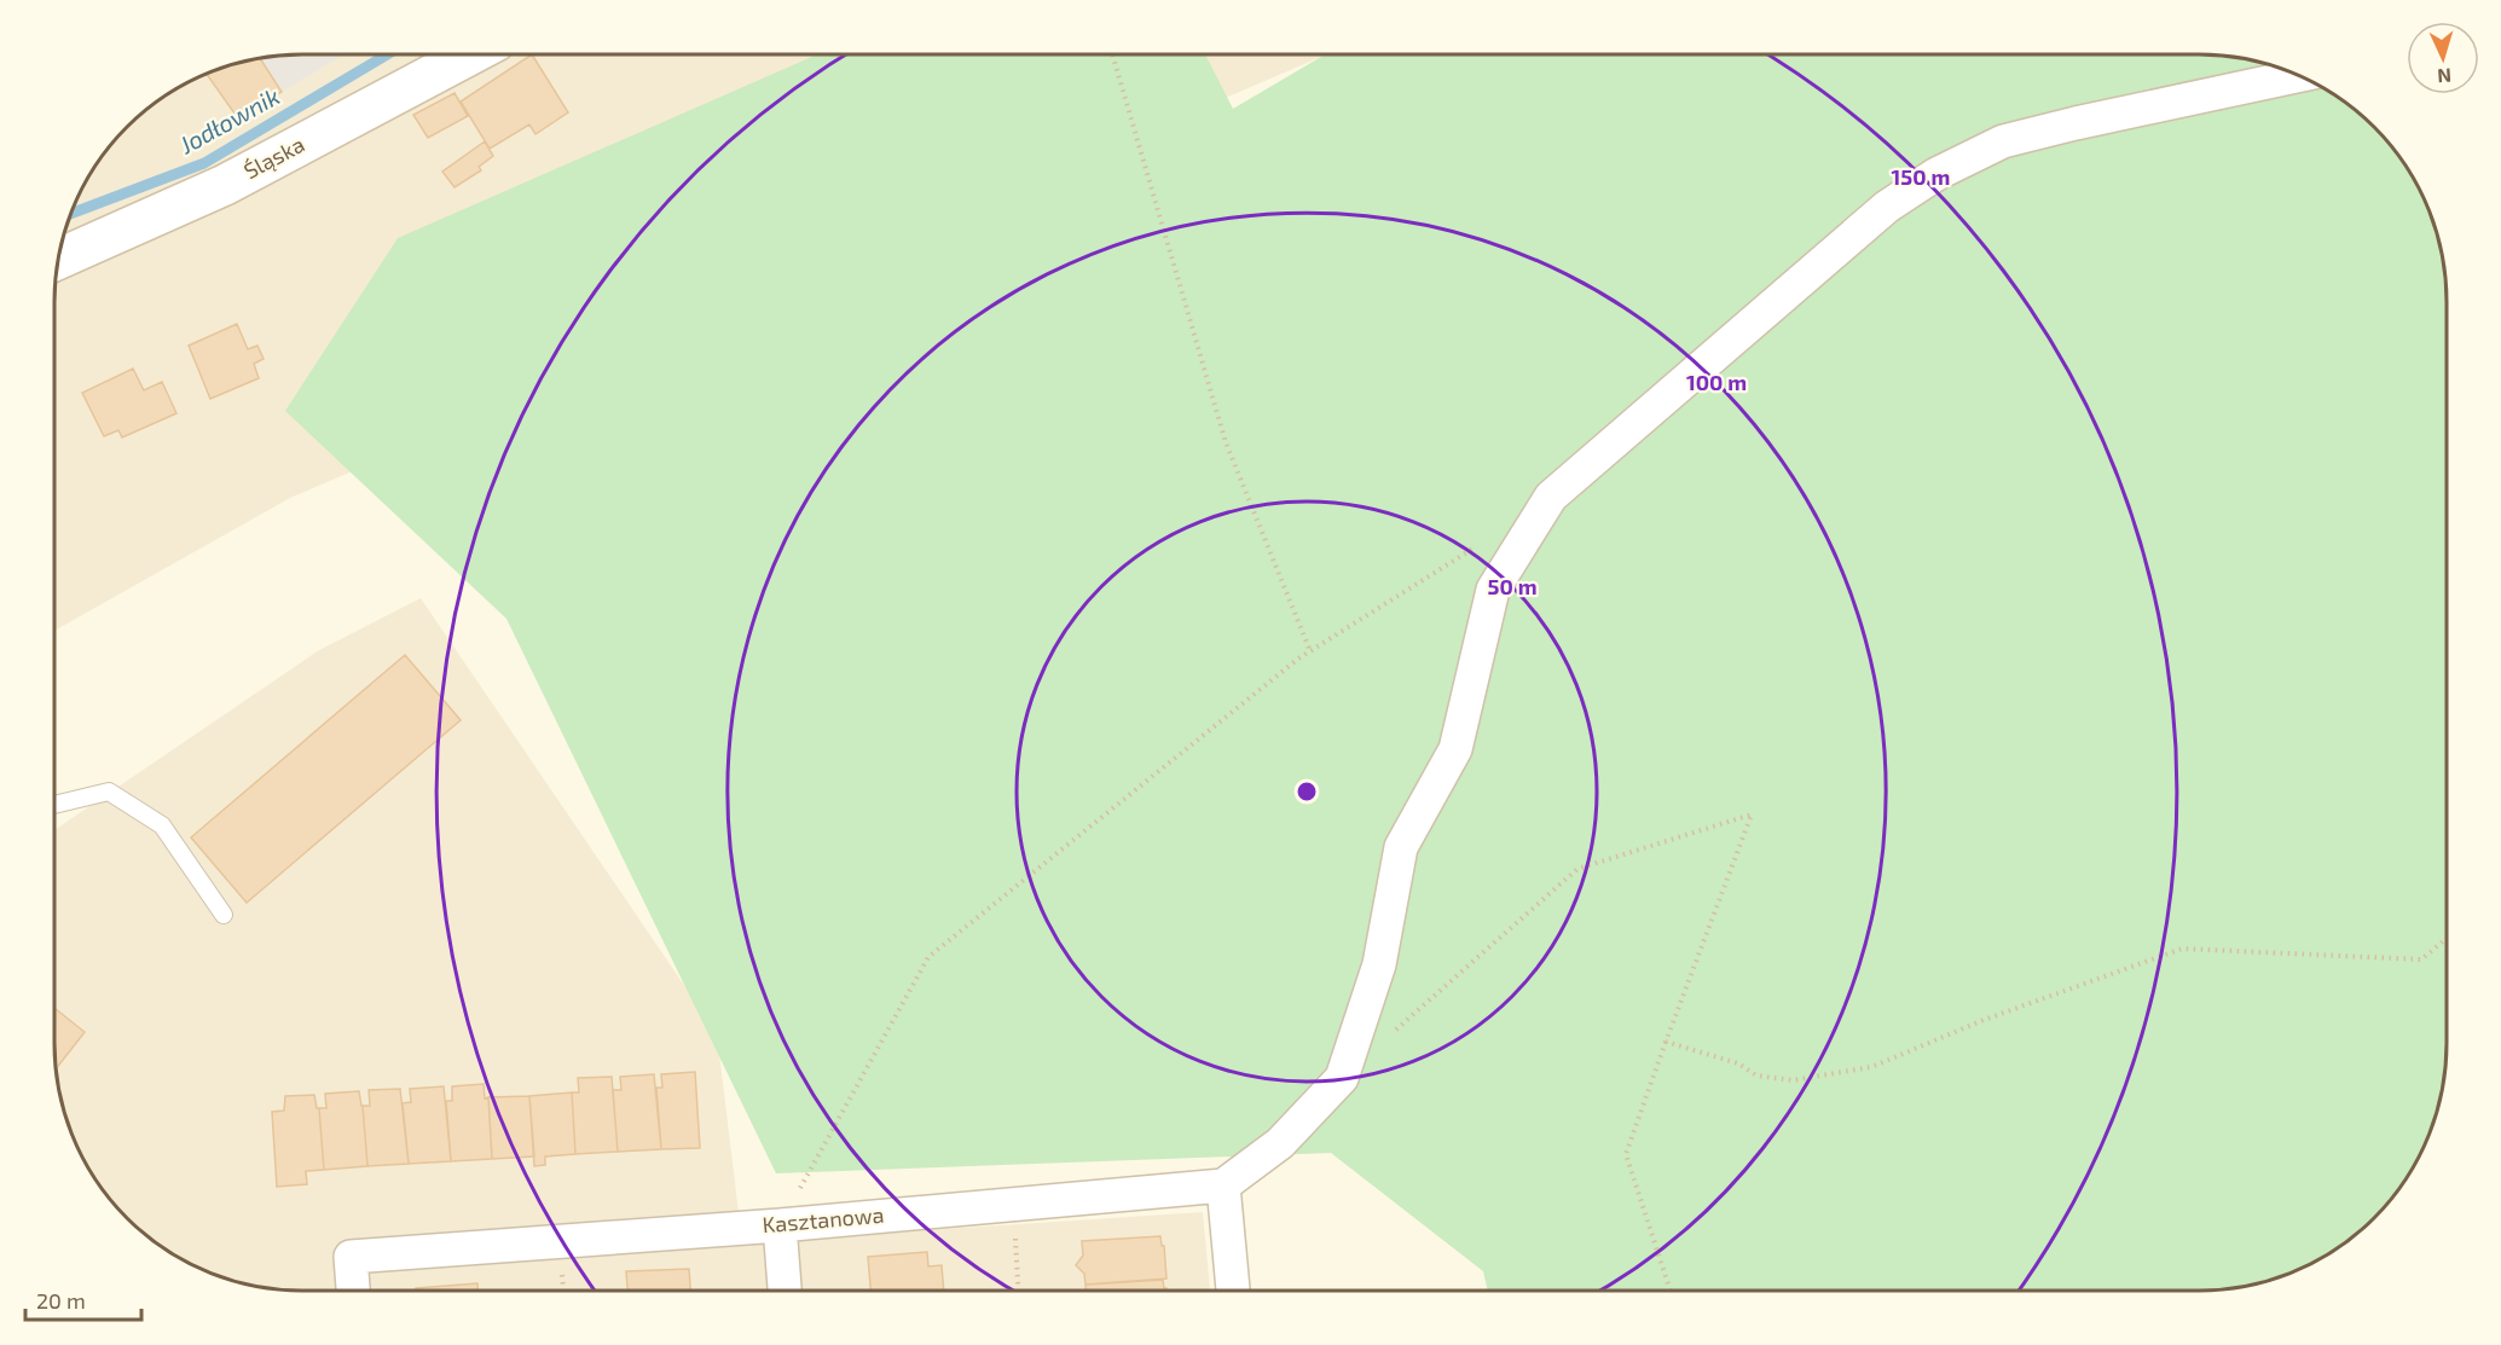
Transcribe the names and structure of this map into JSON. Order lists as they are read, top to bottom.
{
  "streets": {
    "street": ["Śląska", "Kasztanowa"]
  },
  "water": ["Jodłownik"],
  "scale_bar": "20 m",
  "north": "bottom",
  "rings": ["150 m", "100 m", "50 m"]
}
